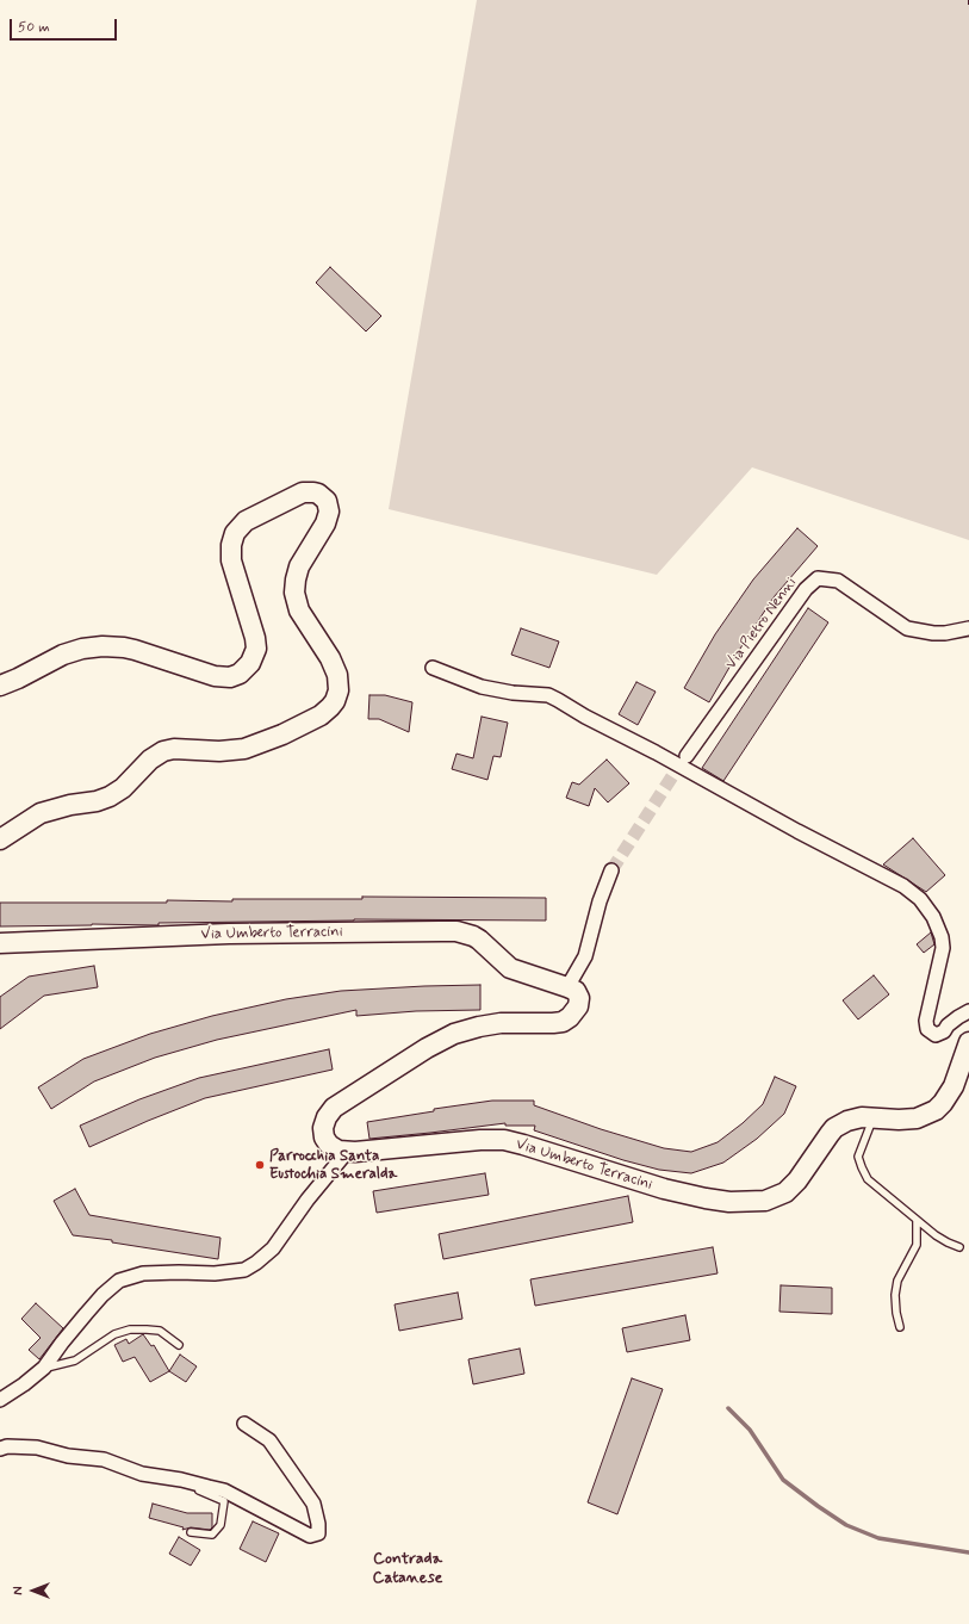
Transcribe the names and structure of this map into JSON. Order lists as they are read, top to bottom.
{
  "streets": {
    "street": ["Via Pietro Nenni", "Via Umberto Terracini"]
  },
  "districts": ["Contrada Catanese"],
  "places": ["Parrocchia Santa Eustochia Smeralda"],
  "scale_bar": "50 m",
  "north": "left"
}
